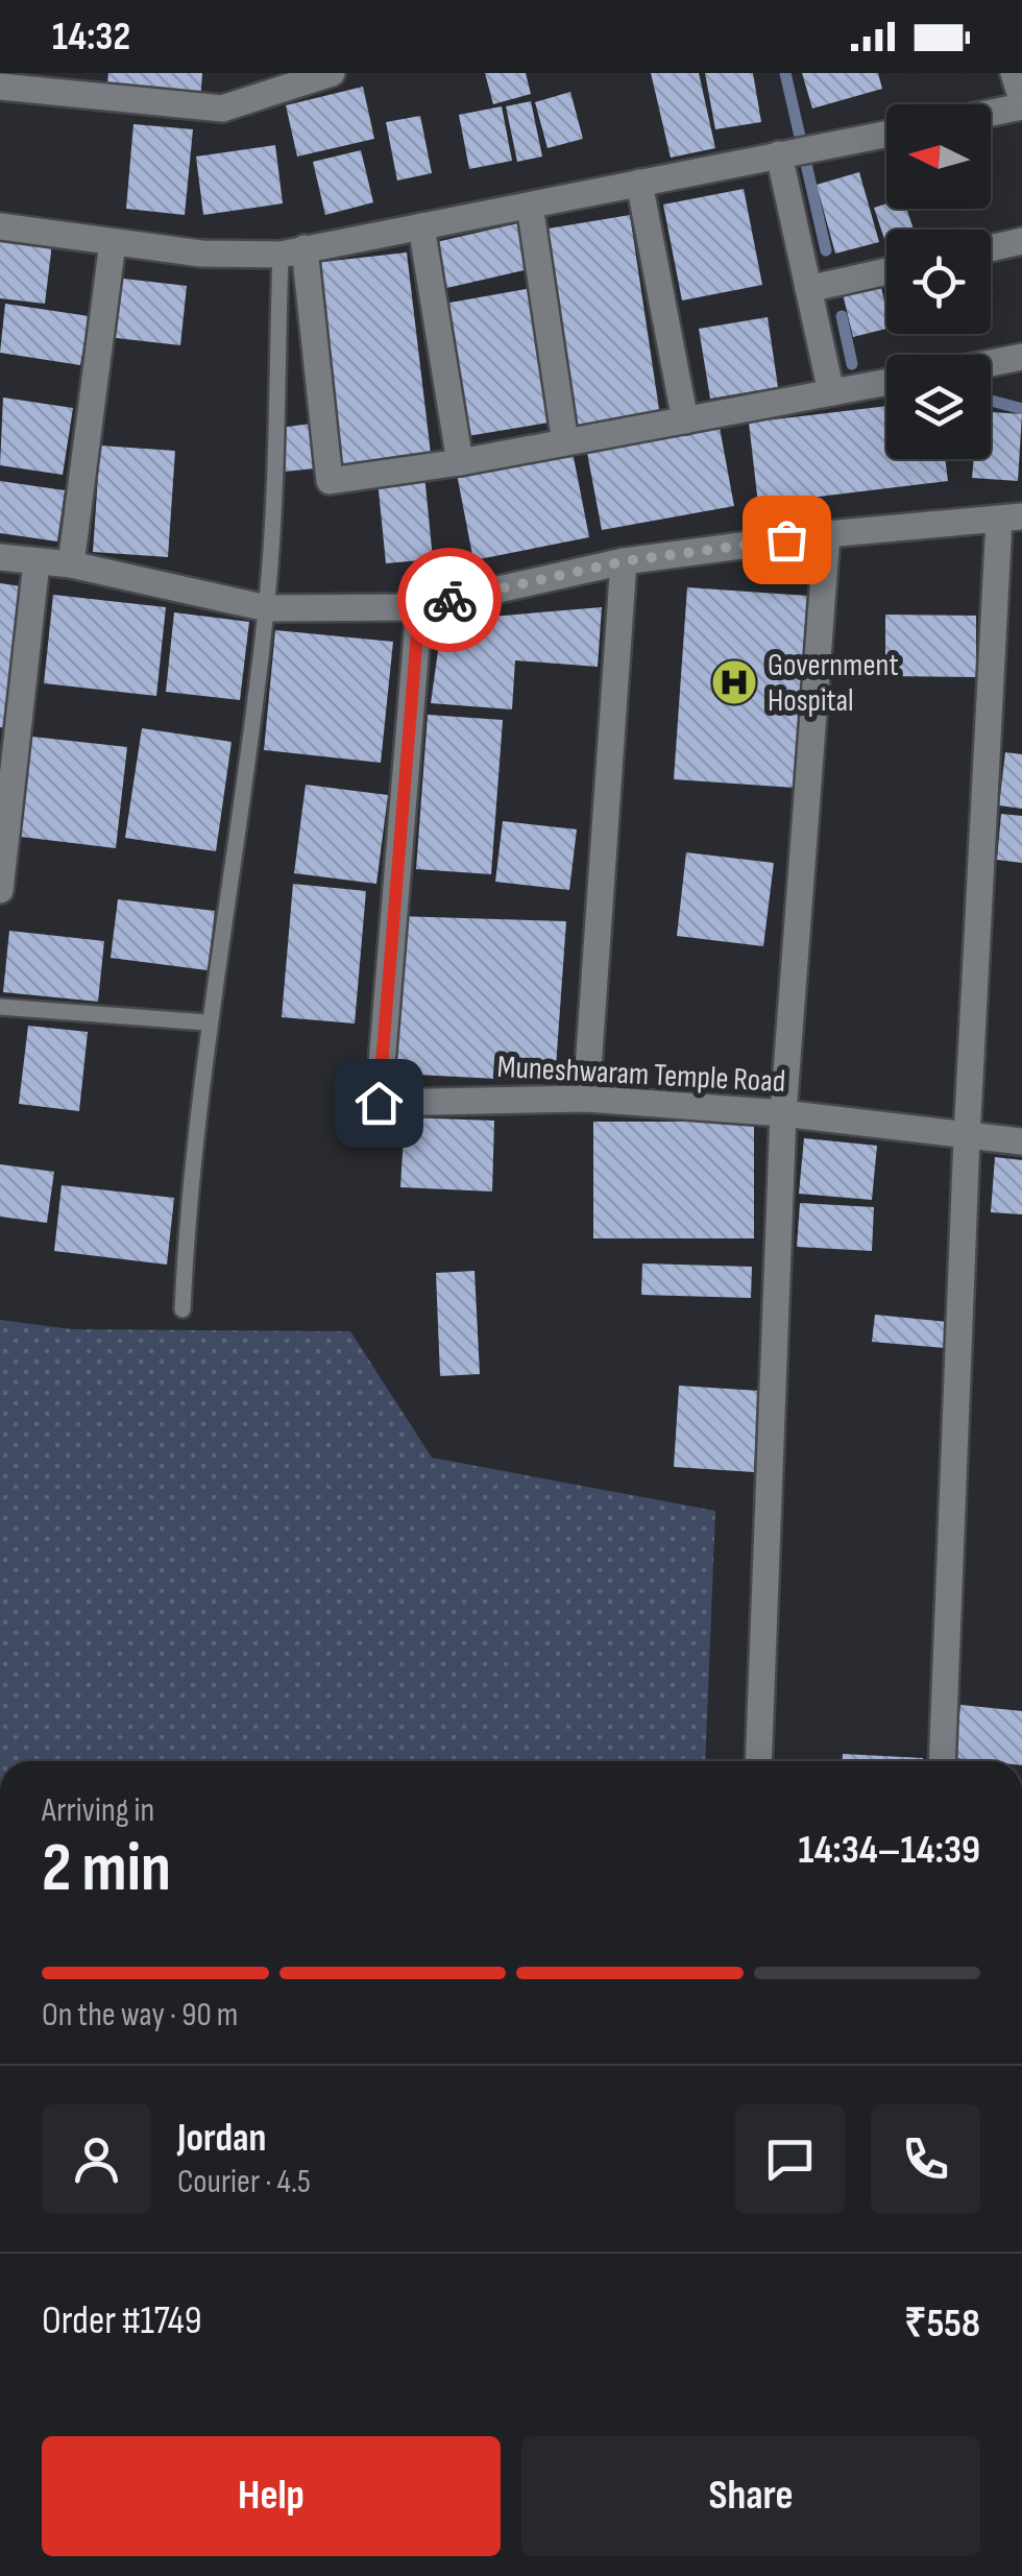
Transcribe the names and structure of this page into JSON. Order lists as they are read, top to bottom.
{
  "streets": {
    "street": ["Muneshwaram Temple Road"]
  },
  "places": {
    "hospital": ["Government Hospital"]
  },
  "north": "left",
  "page": {
    "status": "14:32",
    "heading": ["2 min", "Arriving in", "14:34–14:39"],
    "panel": [
      "Jordan",
      "Courier · 4.5",
      "Order #1749",
      "₹558"
    ],
    "bar": "On the way · 90 m",
    "buttons": ["Help", "Share"]
  }
}
